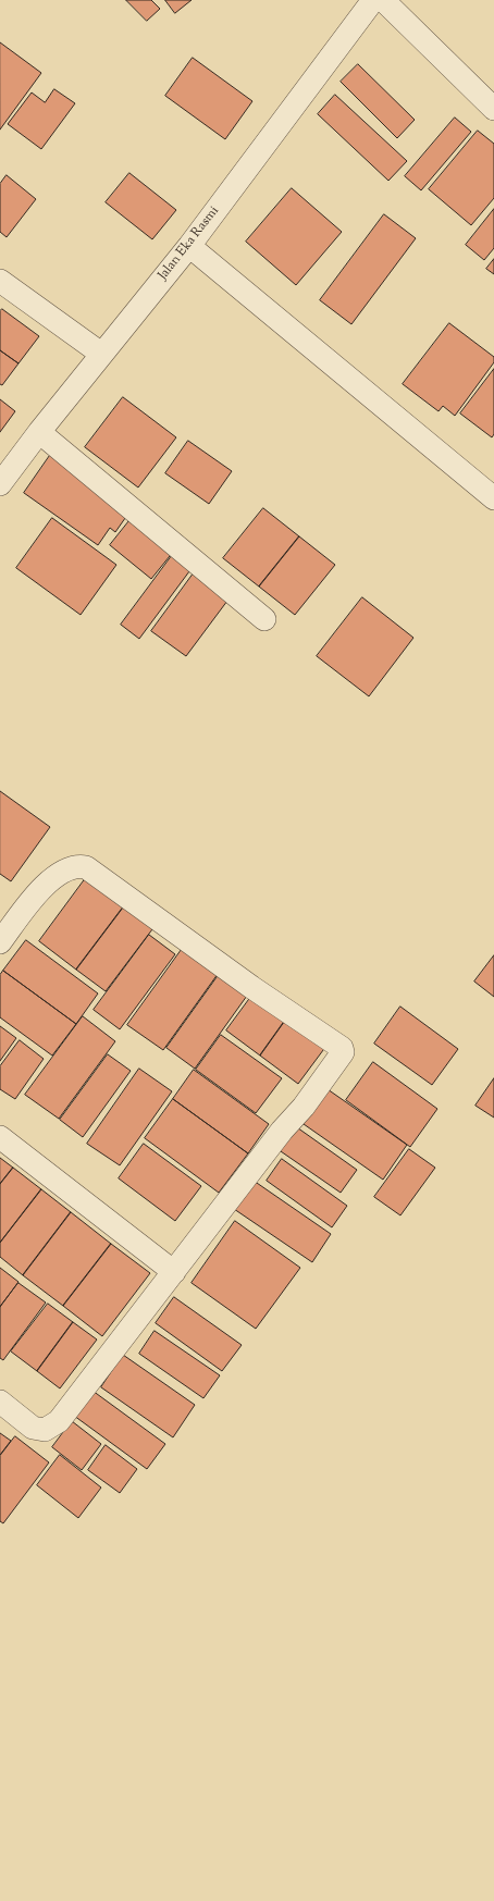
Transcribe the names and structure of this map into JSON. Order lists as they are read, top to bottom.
{
  "streets": {
    "street": ["Jalan Eka Rasmi"]
  }
}
